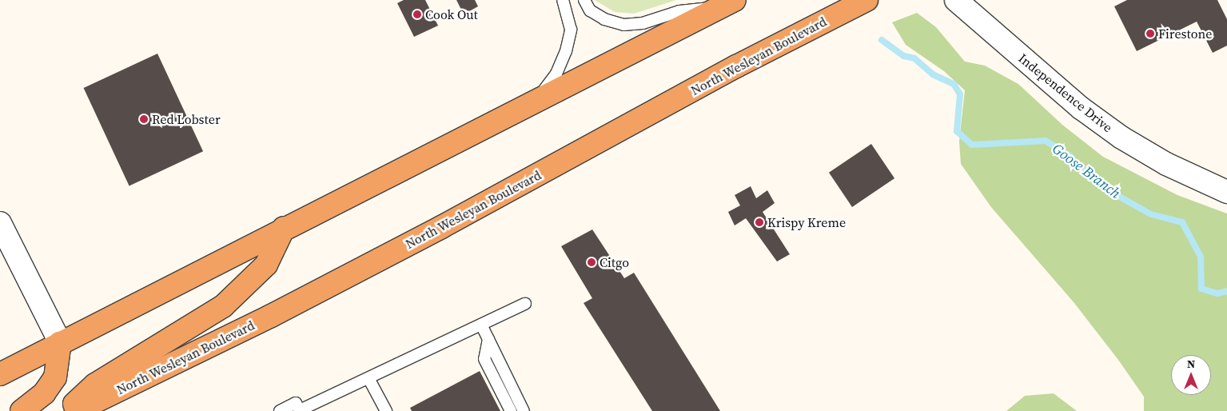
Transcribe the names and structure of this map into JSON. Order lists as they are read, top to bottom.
{
  "streets": {
    "highway": ["North Wesleyan Boulevard"],
    "street": ["Independence Drive"]
  },
  "water": ["Goose Branch"],
  "places": [
    "Cook Out",
    "Firestone",
    "Red Lobster",
    "Krispy Kreme",
    "Citgo"
  ],
  "north": "top"
}
